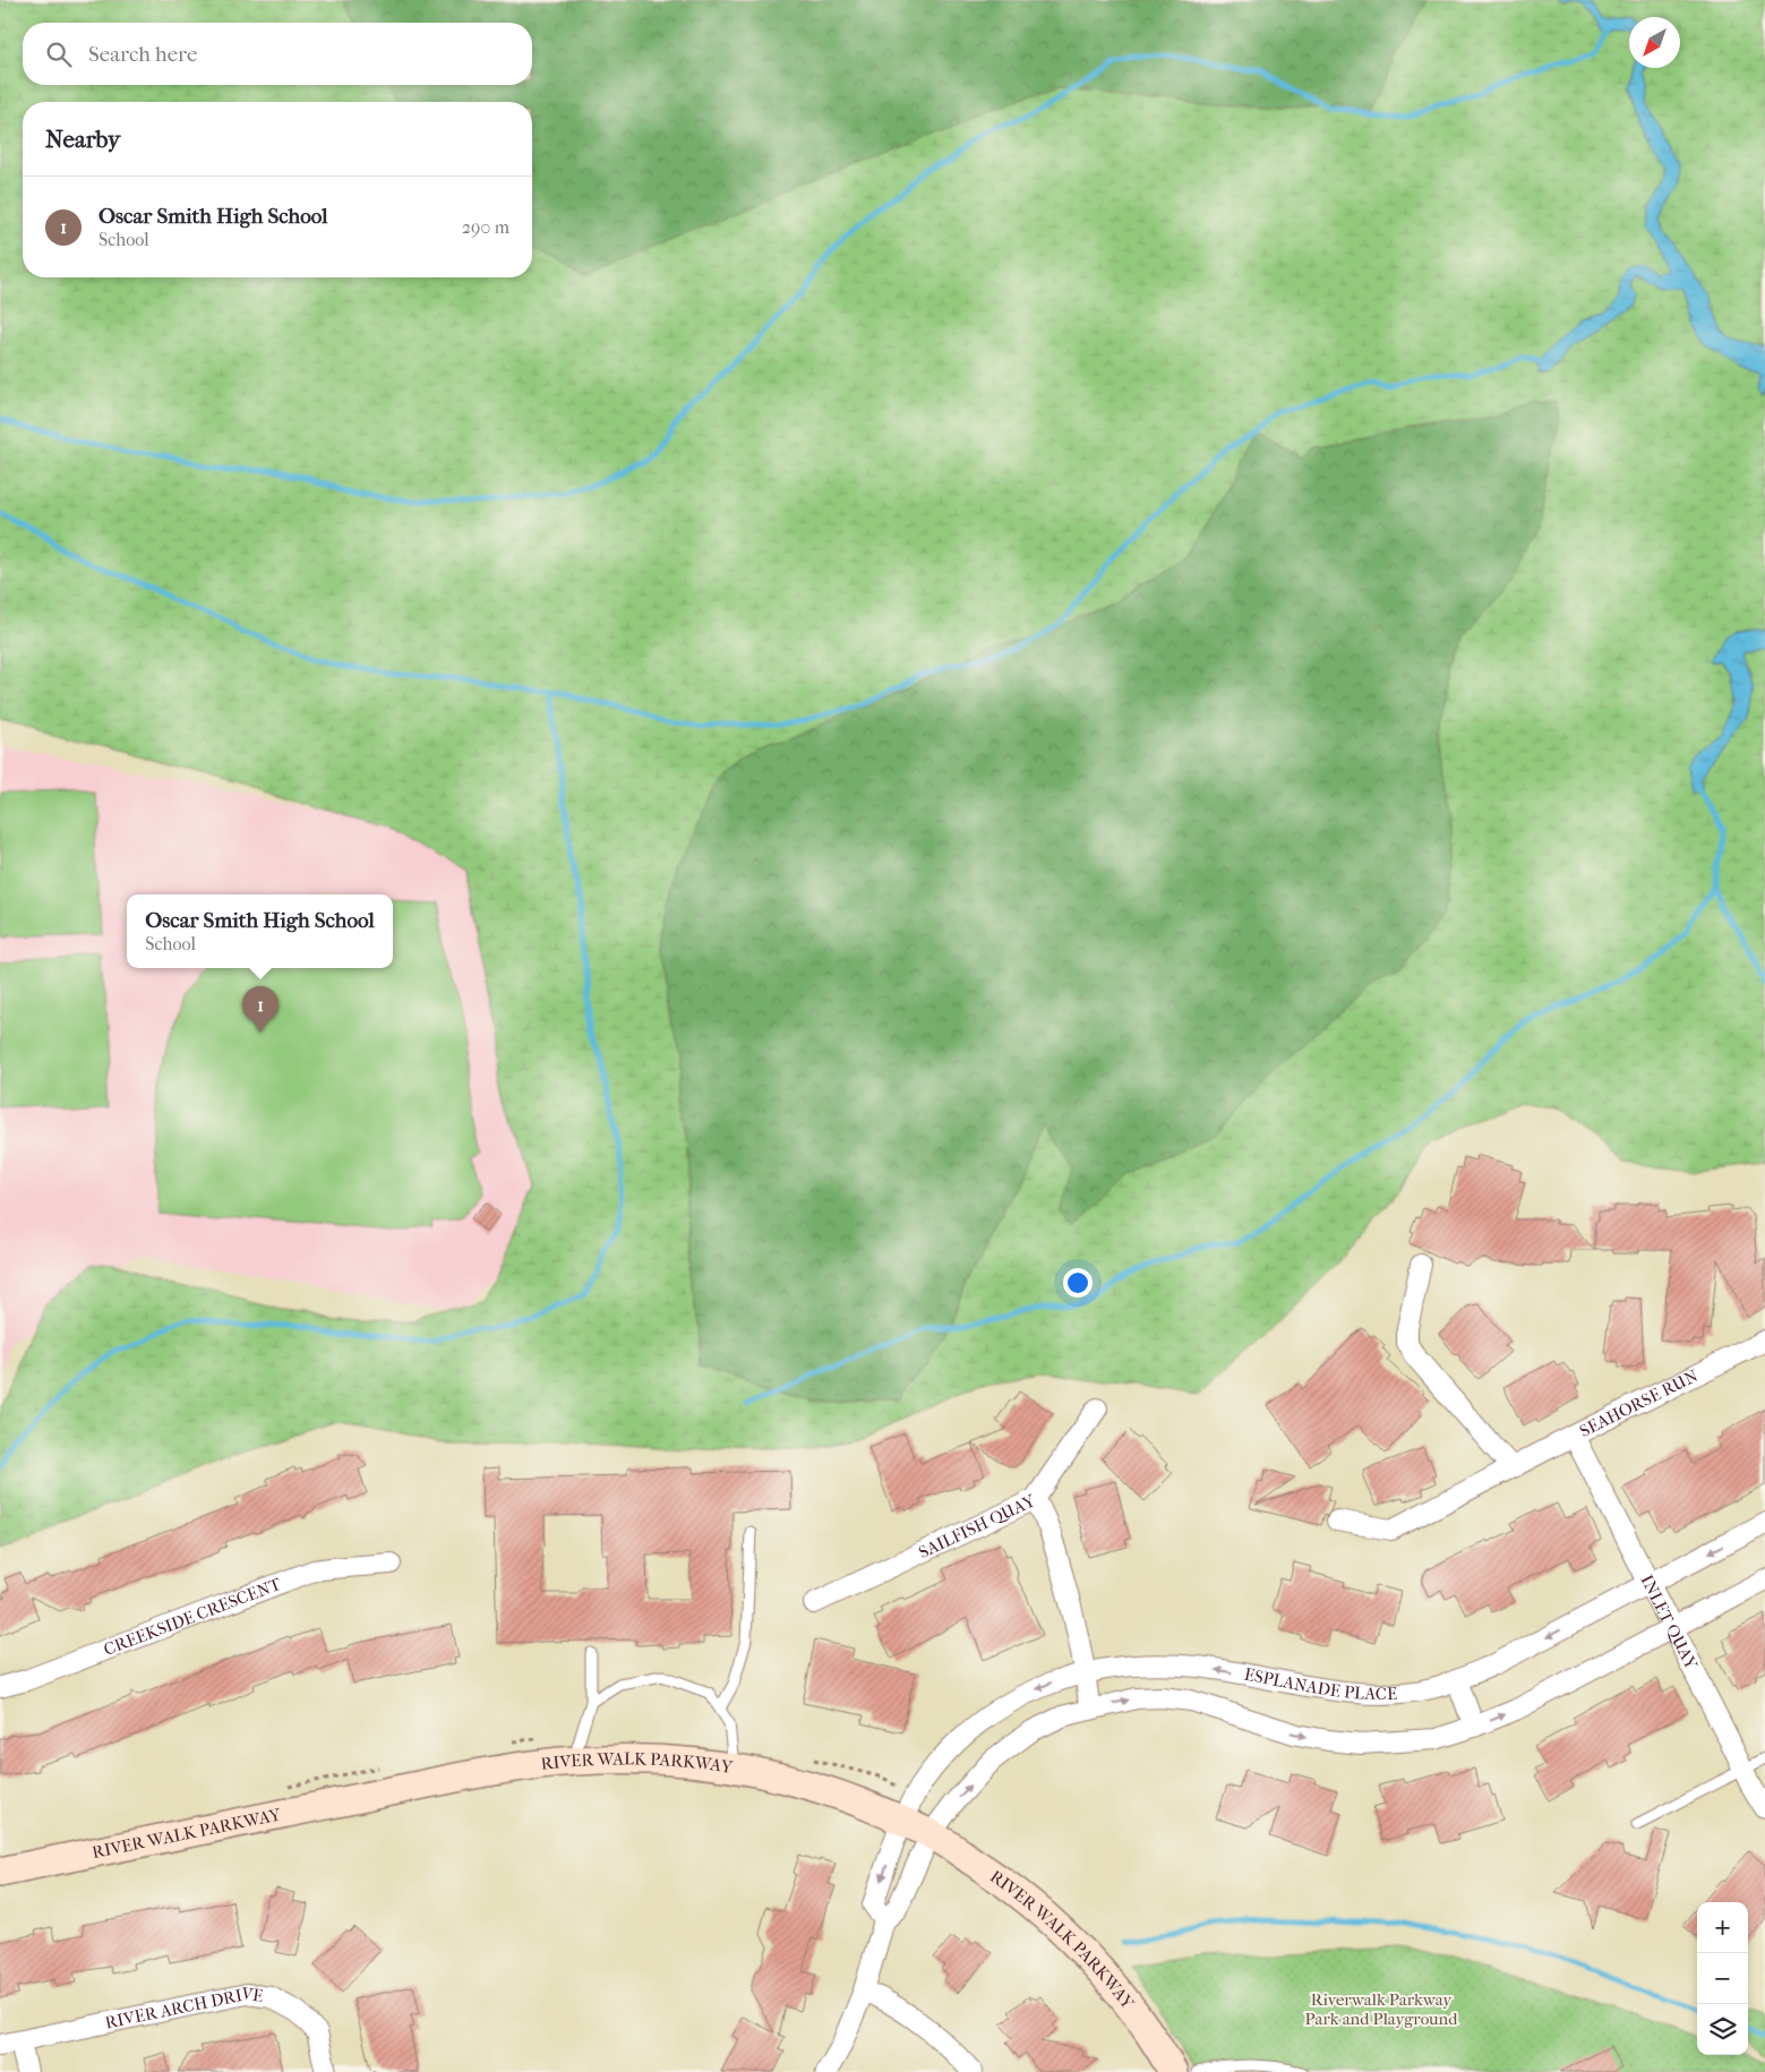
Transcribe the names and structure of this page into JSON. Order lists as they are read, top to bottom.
{
  "streets": {
    "street": [
      "SEAHORSE RUN",
      "SAILFISH QUAY",
      "CREEKSIDE CRESCENT",
      "INLET QUAY",
      "ESPLANADE PLACE",
      "RIVER WALK PARKWAY",
      "RIVER ARCH DRIVE"
    ]
  },
  "crossings": [
    ["SEAHORSE RUN", "INLET QUAY"],
    ["SAILFISH QUAY", "ESPLANADE PLACE"],
    ["INLET QUAY", "ESPLANADE PLACE"],
    ["ESPLANADE PLACE", "RIVER WALK PARKWAY"]
  ],
  "parks": ["Riverwalk Parkway Park and Playground"],
  "north": "bottom left",
  "page": {
    "search": "Search here",
    "heading": "Nearby",
    "list": [
      {
        "mark": "1",
        "name": "Oscar Smith High School",
        "note": "School",
        "value": "290 m"
      }
    ],
    "popup": ["Oscar Smith High School", "School"],
    "pins": "1",
    "map_buttons": ["+", "−"]
  }
}
